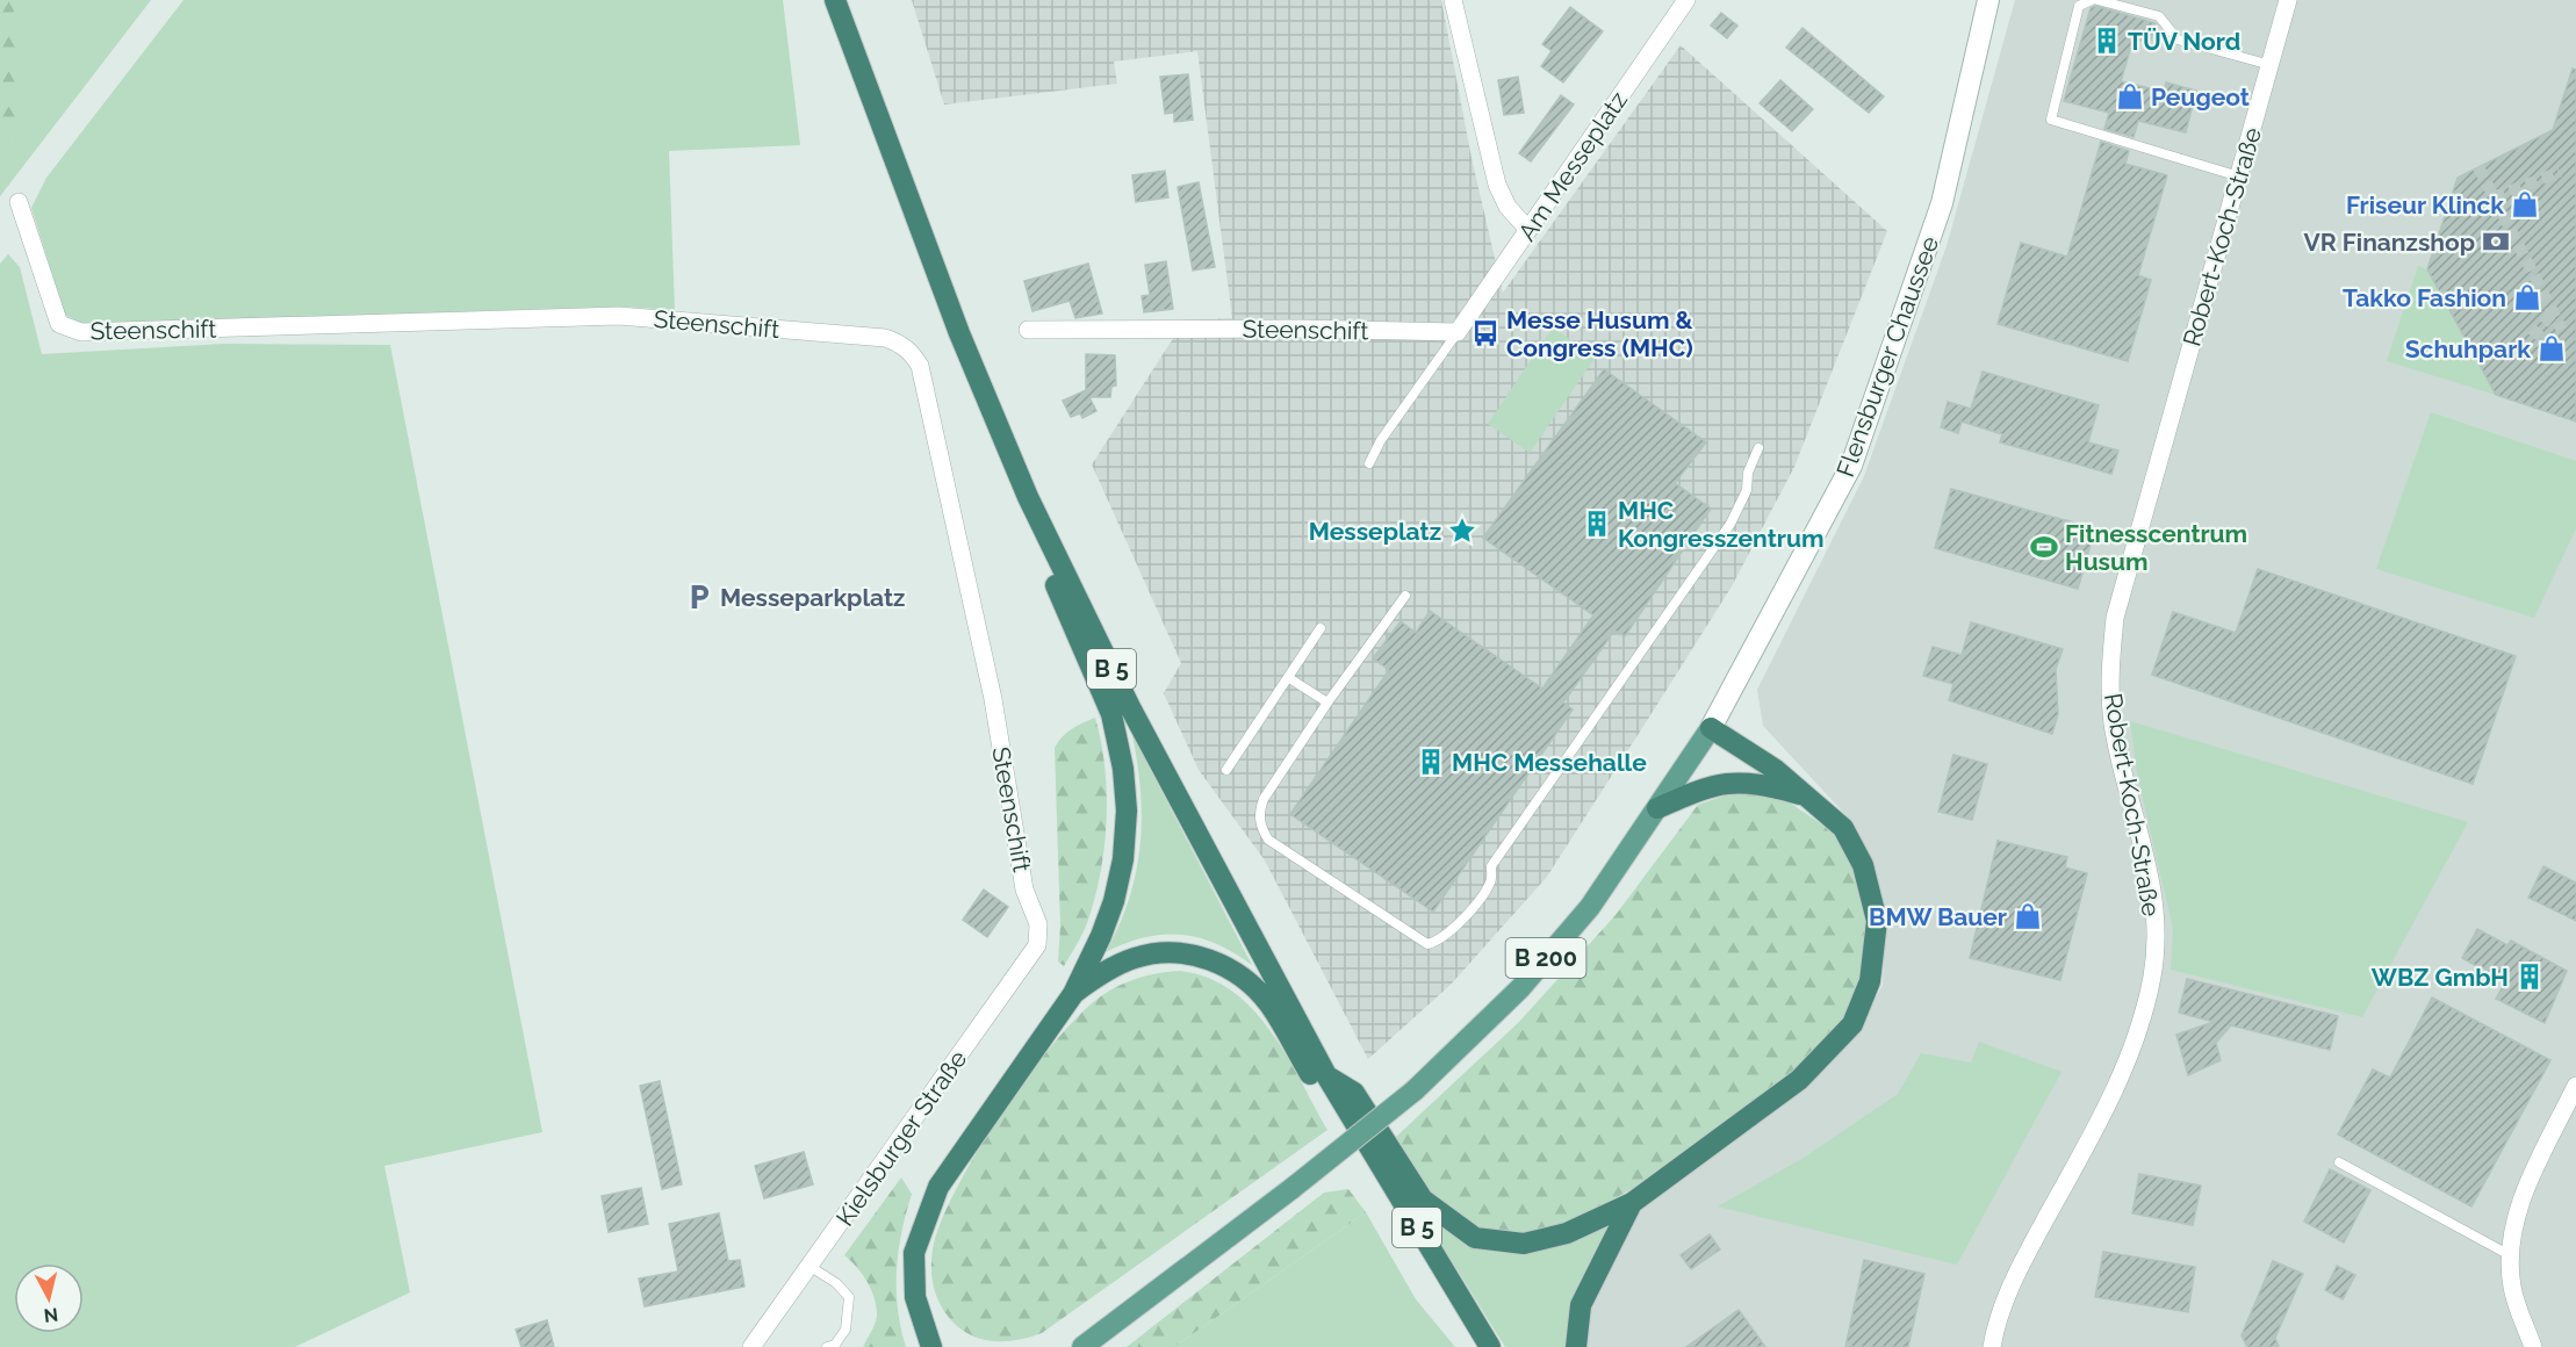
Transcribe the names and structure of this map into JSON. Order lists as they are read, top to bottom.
{
  "streets": {
    "highway": ["B 5"],
    "main road": ["Flensburger Chaussee", "B 200"],
    "street": [
      "Am Messeplatz",
      "Robert-Koch-Straße",
      "Steenschift",
      "Kielsburger Straße"
    ]
  },
  "crossings": [
    ["Am Messeplatz", "Steenschift"],
    ["Steenschift", "Kielsburger Straße"],
    ["Flensburger Chaussee", "B 200"]
  ],
  "places": {
    "building": [
      "TÜV Nord",
      "MHC Kongresszentrum",
      "MHC Messehalle",
      "WBZ GmbH"
    ],
    "shop": [
      "Peugeot",
      "Friseur Klinck",
      "Takko Fashion",
      "Schuhpark",
      "BMW Bauer"
    ],
    "bank": ["VR Finanzshop"],
    "bus stop": ["Messe Husum & Congress (MHC)"],
    "place": ["Messeplatz"],
    "sports": ["Fitnesscentrum Husum"],
    "parking": ["Messeparkplatz"]
  },
  "north": "bottom"
}
